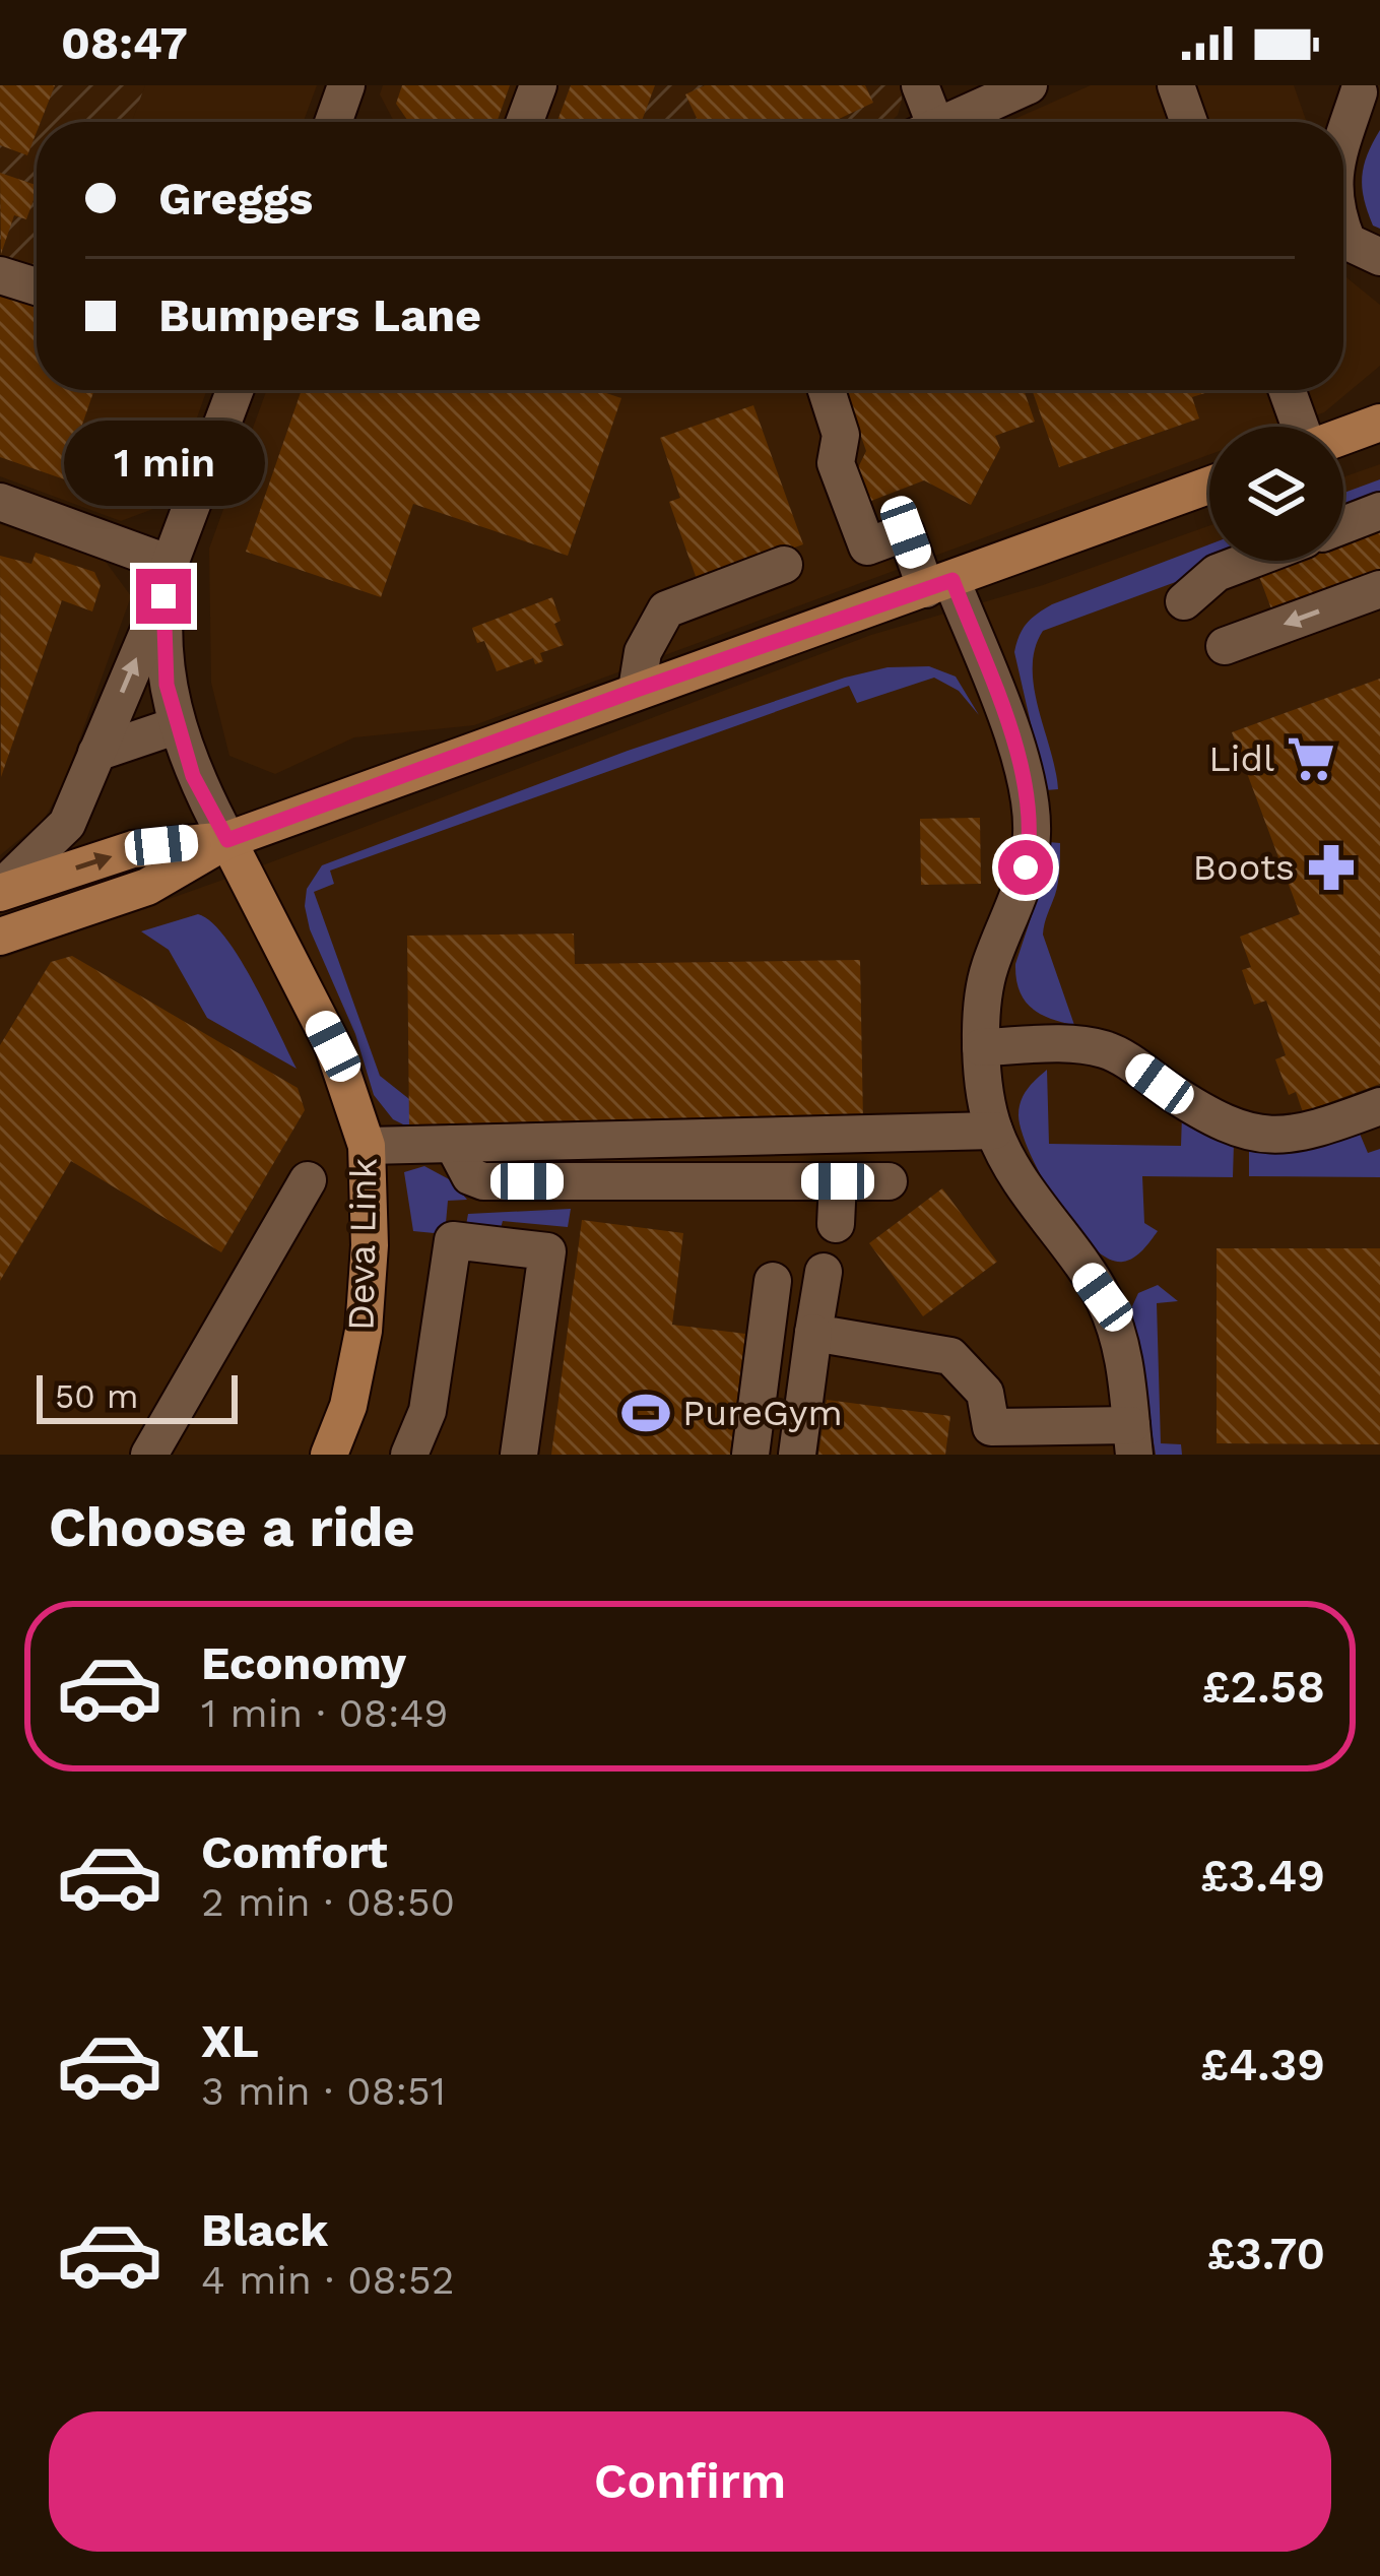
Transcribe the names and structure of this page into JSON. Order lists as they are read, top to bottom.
{
  "streets": {
    "main road": ["Deva Link"]
  },
  "places": {
    "supermarket": ["Lidl"],
    "pharmacy": ["Boots"],
    "sports": ["PureGym"]
  },
  "scale_bar": "50 m",
  "page": {
    "status": "08:47",
    "banner": ["Greggs", "Bumpers Lane"],
    "bubble": "1 min",
    "scale": "50 m",
    "heading": "Choose a ride",
    "list": [
      {
        "name": "Economy",
        "note": "1 min · 08:49",
        "value": "£2.58"
      },
      {
        "name": "Comfort",
        "note": "2 min · 08:50",
        "value": "£3.49"
      },
      {
        "name": "XL",
        "note": "3 min · 08:51",
        "value": "£4.39"
      },
      {
        "name": "Black",
        "note": "4 min · 08:52",
        "value": "£3.70"
      }
    ],
    "buttons": "Confirm"
  }
}
